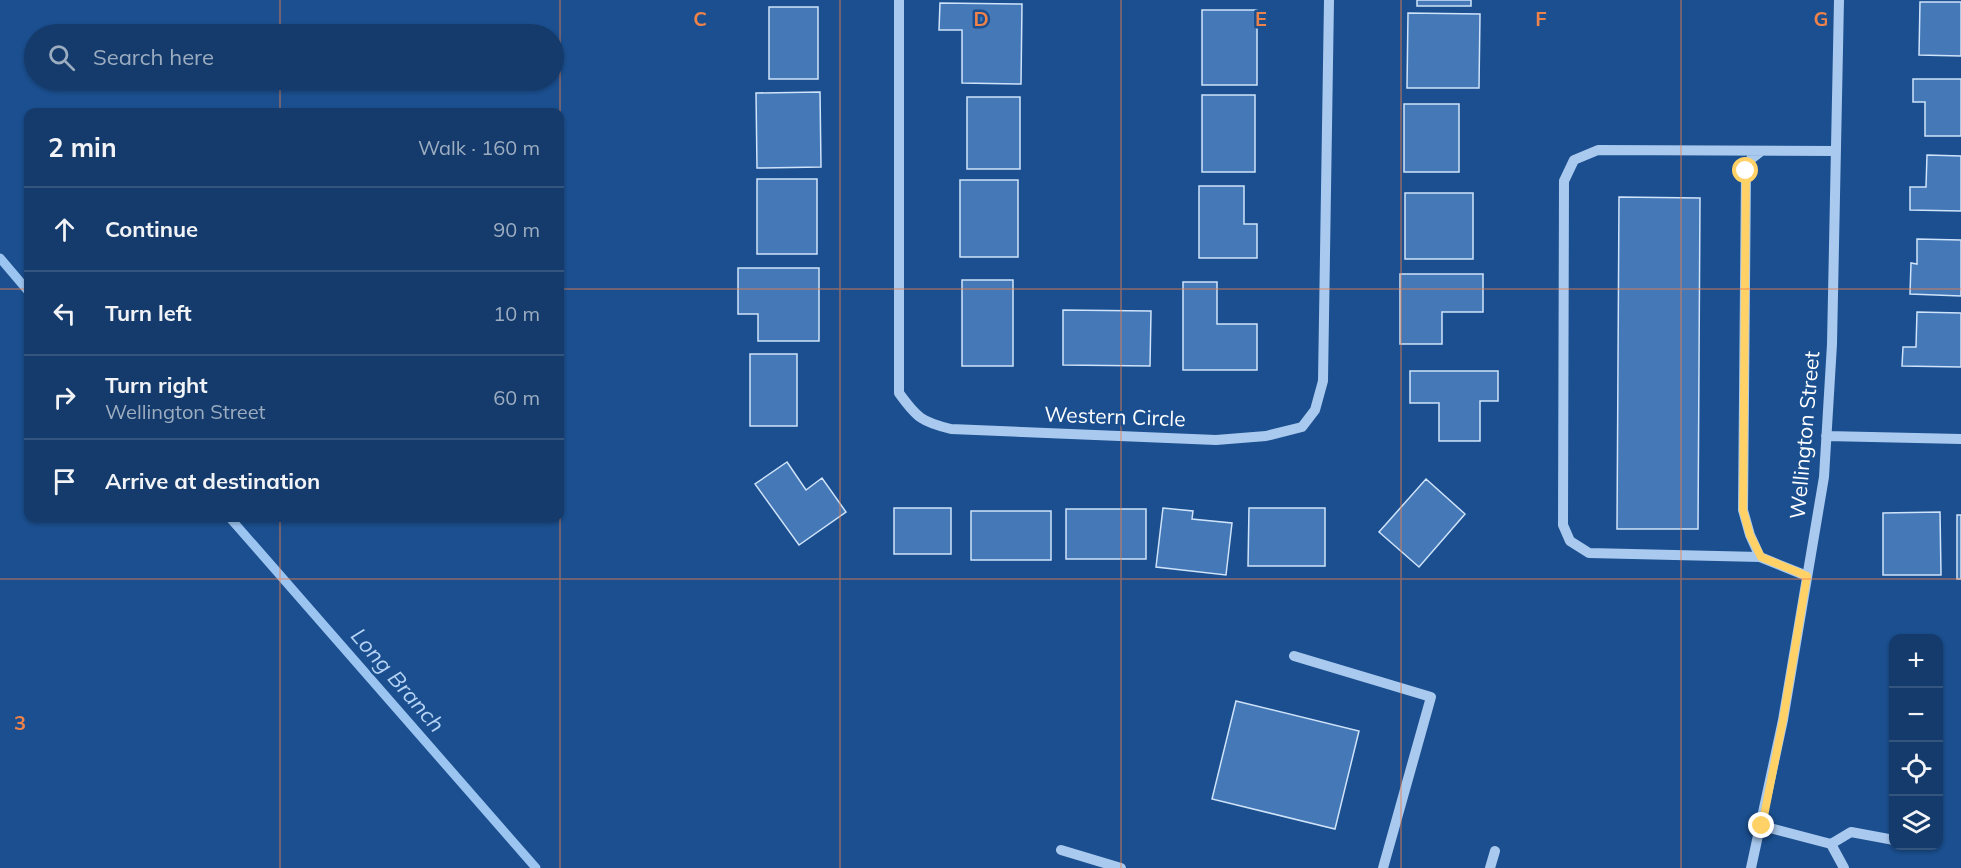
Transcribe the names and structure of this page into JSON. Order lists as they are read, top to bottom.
{
  "streets": {
    "street": ["Western Circle", "Wellington Street"]
  },
  "water": ["Long Branch"],
  "page": {
    "search": "Search here",
    "heading": ["2 min", "Walk · 160 m"],
    "list": [
      ["Continue", "90 m"],
      ["Turn left", "10 m"],
      ["Turn right", "Wellington Street", "60 m"],
      "Arrive at destination"
    ],
    "map_buttons": ["+", "−"]
  },
  "grid": {
    "columns": [
      "C",
      "D",
      "E",
      "F",
      "G"
    ],
    "rows": ["3"]
  }
}
